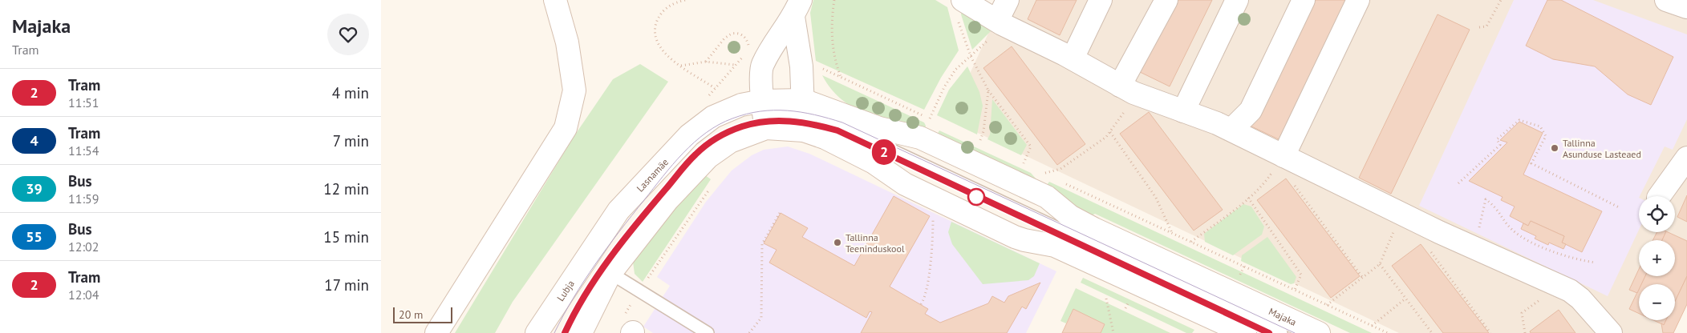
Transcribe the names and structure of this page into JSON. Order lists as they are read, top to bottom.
{
  "streets": {
    "street": ["Lasnamäe", "Lubja", "Majaka"]
  },
  "crossings": [
    ["Lasnamäe", "Lubja"],
    ["Lasnamäe", "Majaka"]
  ],
  "places": ["Tallinna Asunduse Lasteaed", "Tallinna Teeninduskool"],
  "lines": ["tram line 2"],
  "scale_bar": "20 m",
  "page": {
    "heading": ["Majaka", "Tram"],
    "on_map": "2",
    "list": [
      {
        "mark": "2",
        "name": "Tram",
        "note": "11:51",
        "value": "4 min"
      },
      {
        "mark": "4",
        "name": "Tram",
        "note": "11:54",
        "value": "7 min"
      },
      {
        "mark": "39",
        "name": "Bus",
        "note": "11:59",
        "value": "12 min"
      },
      {
        "mark": "55",
        "name": "Bus",
        "note": "12:02",
        "value": "15 min"
      },
      {
        "mark": "2",
        "name": "Tram",
        "note": "12:04",
        "value": "17 min"
      }
    ],
    "map_buttons": ["+", "−"],
    "scale": "20 m"
  }
}
